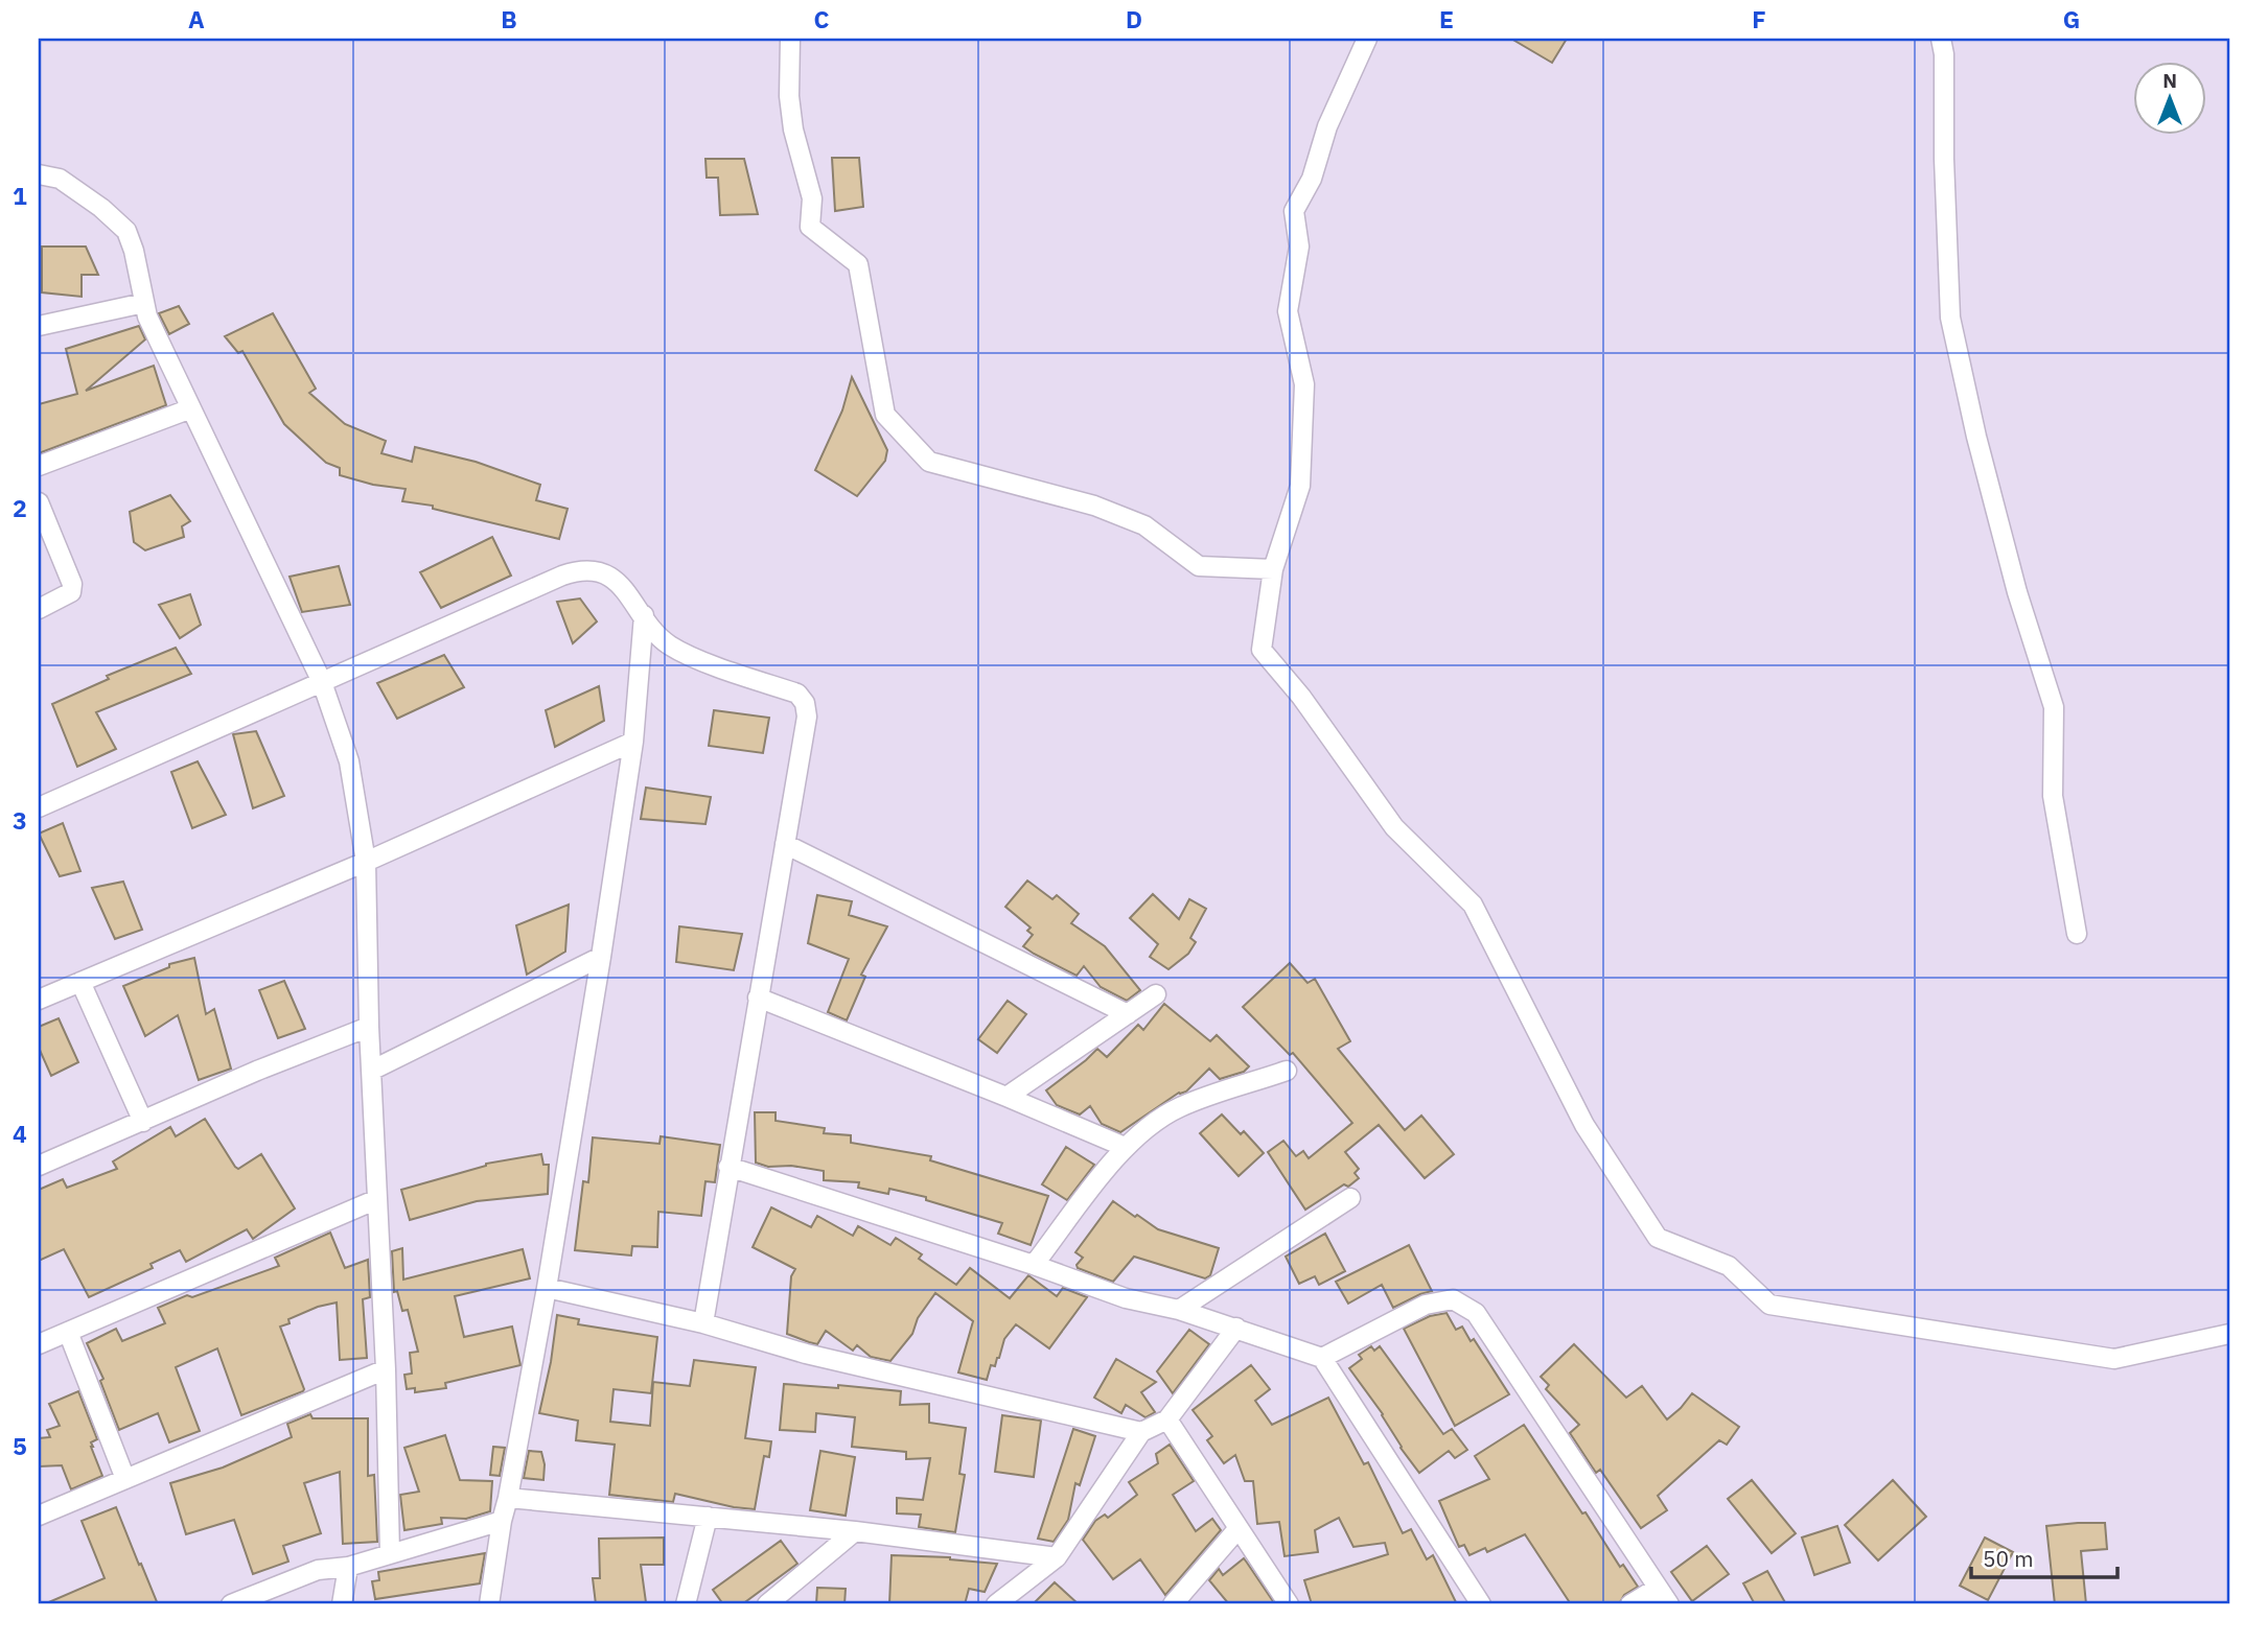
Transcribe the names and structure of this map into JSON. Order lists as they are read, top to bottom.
{
  "scale_bar": "50 m",
  "north": "top",
  "grid": {
    "columns": [
      "A",
      "B",
      "C",
      "D",
      "E",
      "F",
      "G"
    ],
    "rows": [
      "1",
      "2",
      "3",
      "4",
      "5"
    ]
  }
}
